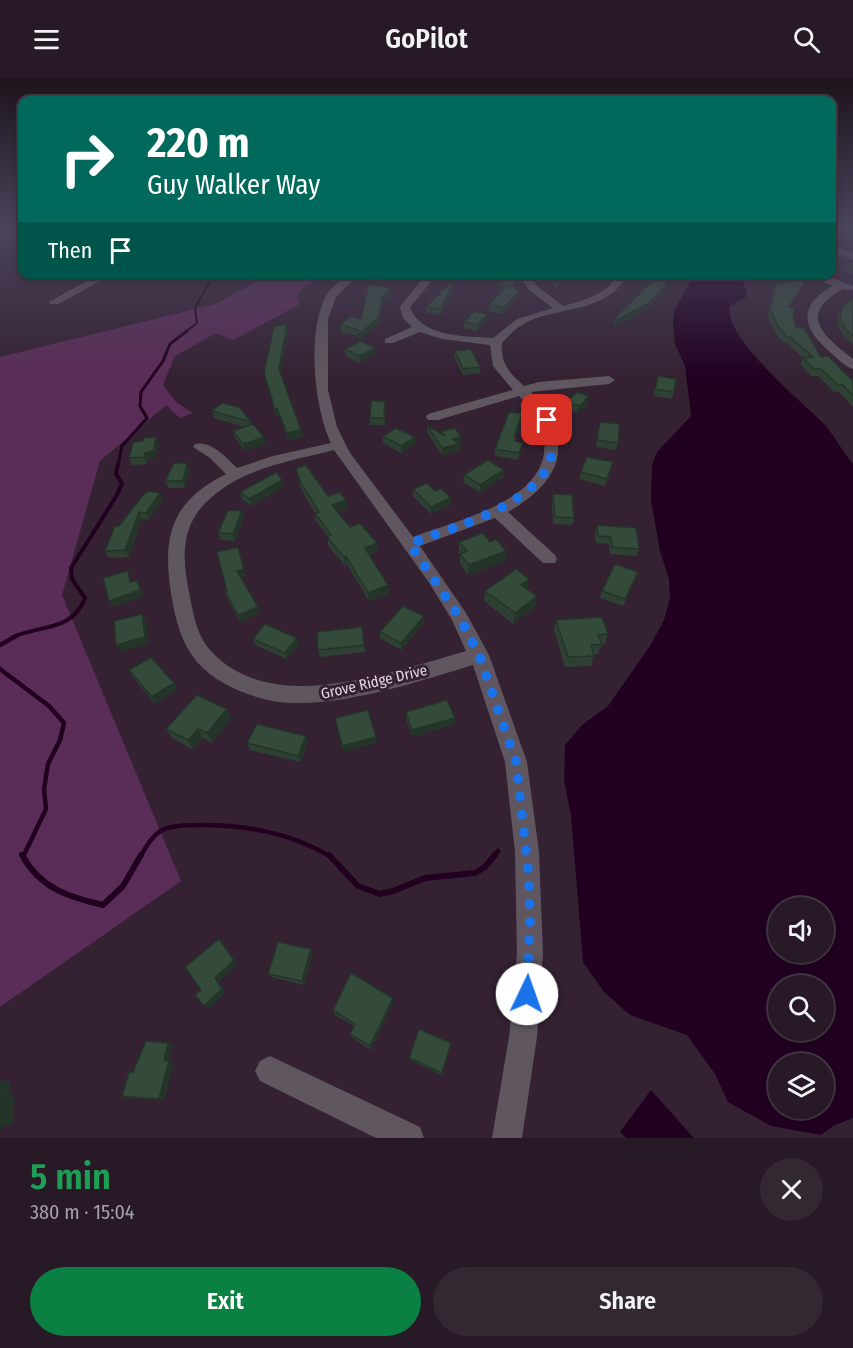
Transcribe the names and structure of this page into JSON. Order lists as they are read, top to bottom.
{
  "streets": {
    "street": ["Grove Ridge Drive"]
  },
  "page": {
    "header": "GoPilot",
    "turn": ["220 m", "Guy Walker Way"],
    "then": "Then",
    "heading": ["5 min", "380 m · 15:04"],
    "buttons": ["Exit", "Share"]
  }
}
